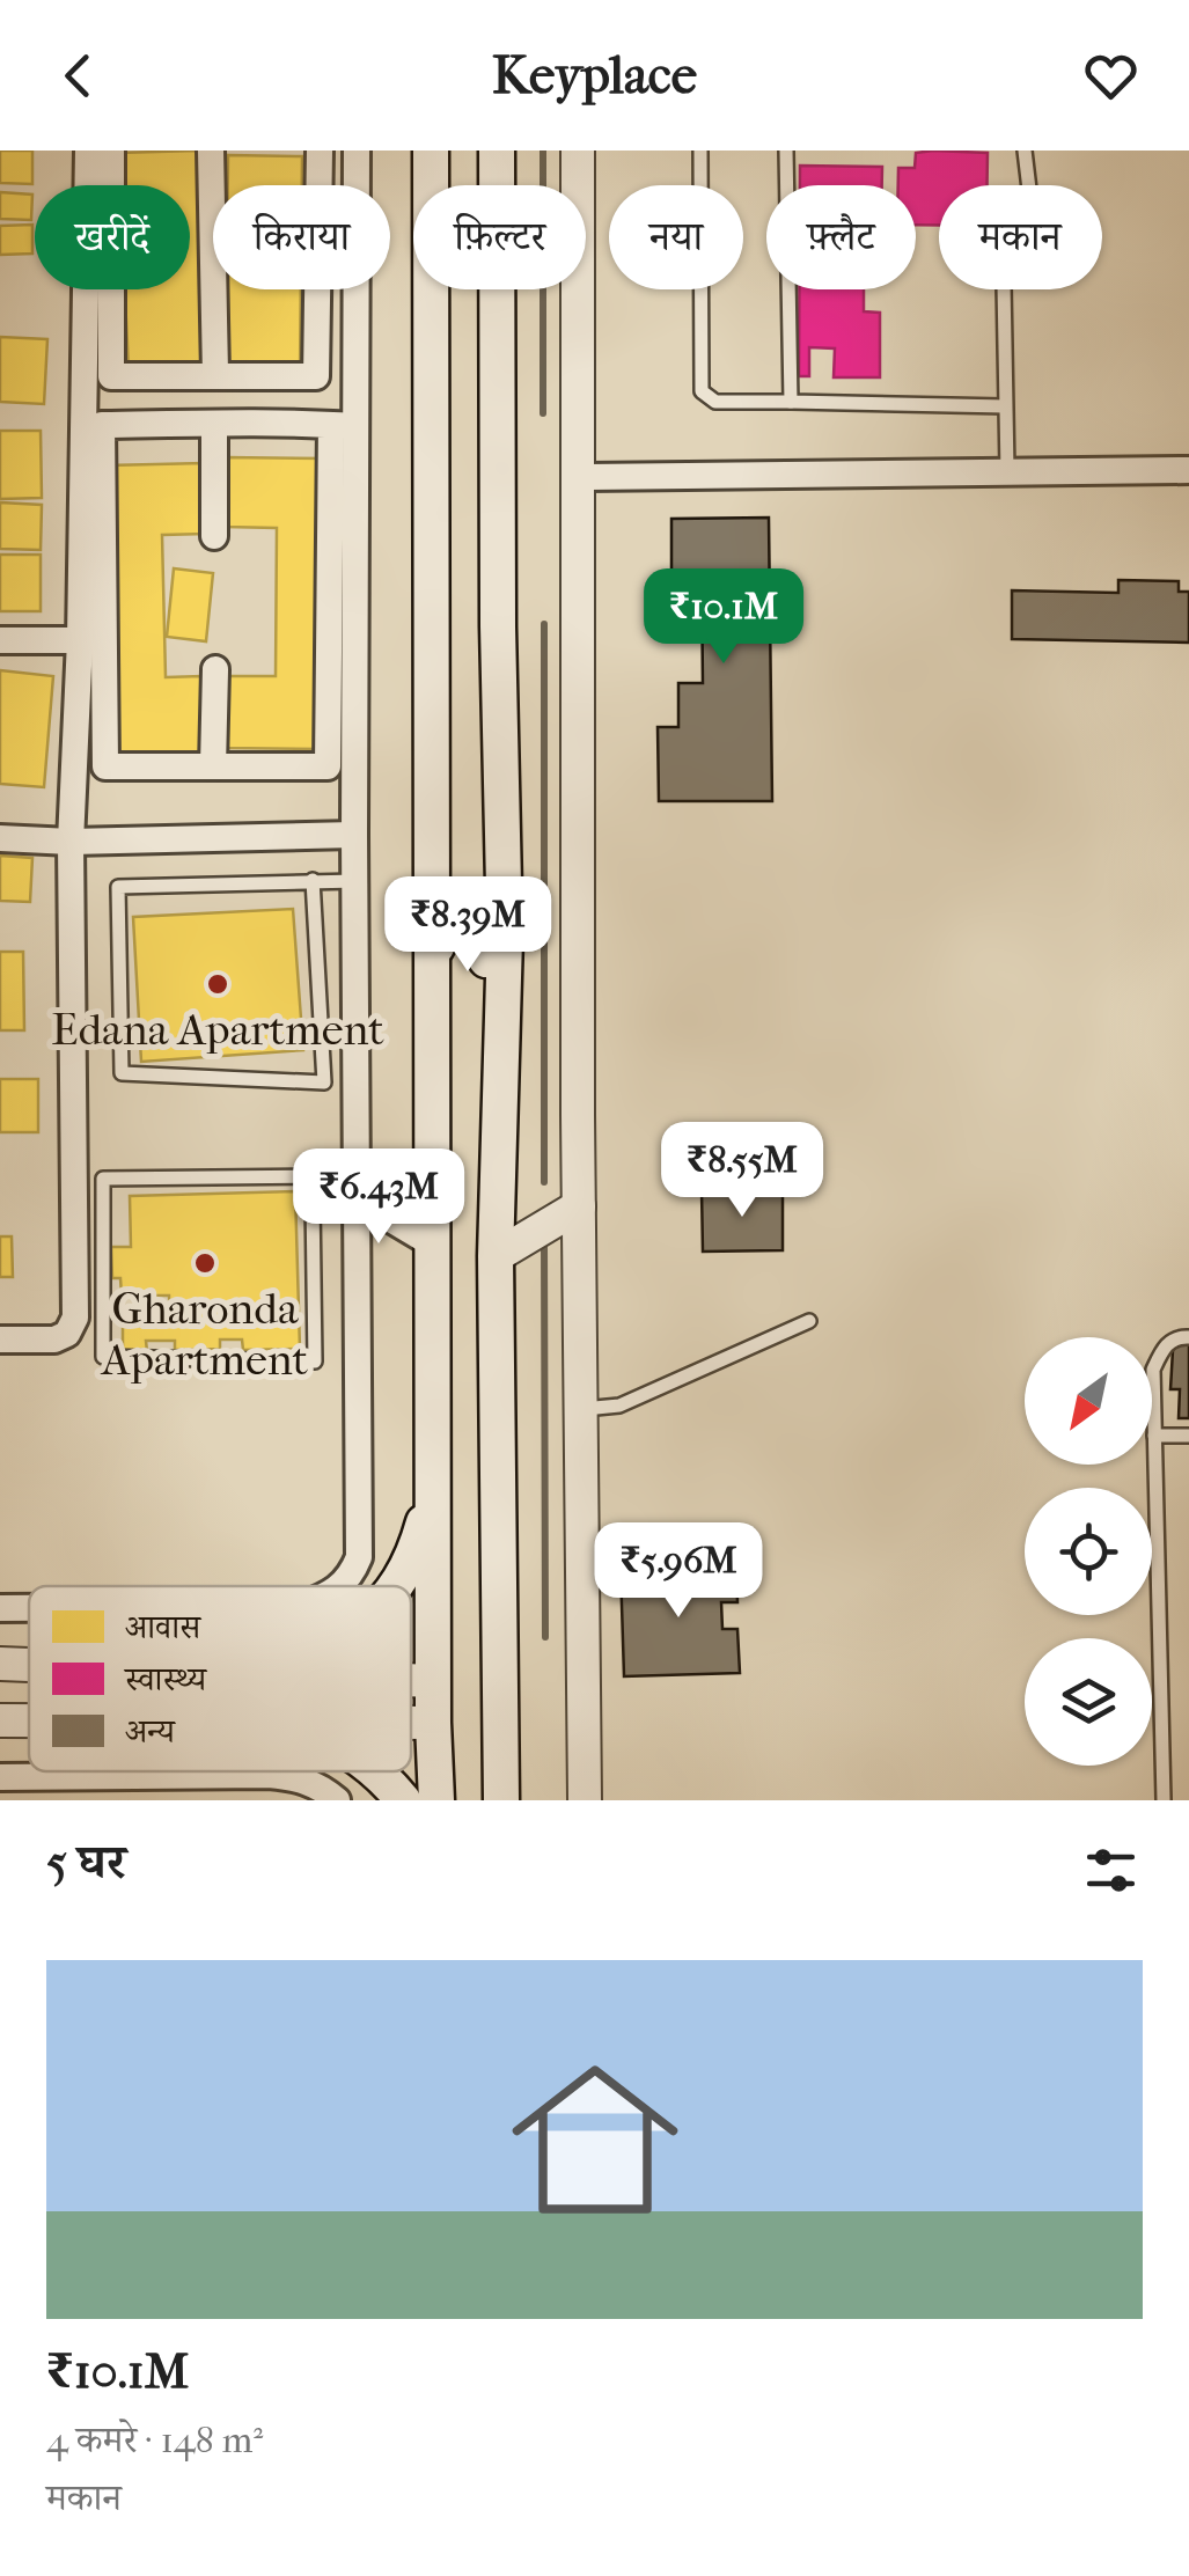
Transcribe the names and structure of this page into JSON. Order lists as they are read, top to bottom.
{
  "places": ["Edana Apartment", "Gharonda Apartment"],
  "legend": ["आवास", "स्वास्थ्य", "अन्य"],
  "north": "bottom left",
  "page": {
    "header": "Keyplace",
    "chip": [
      "खरीदें",
      "किराया",
      "फ़िल्टर",
      "नया",
      "फ़्लैट",
      "मकान"
    ],
    "price": [
      "₹10.1M",
      "₹8.39M",
      "₹8.55M",
      "₹6.43M",
      "₹5.96M"
    ],
    "heading": "5 घर",
    "list": [
      {
        "name": "₹10.1M",
        "note": "4 कमरे · 148 m² · मकान"
      }
    ]
  }
}
